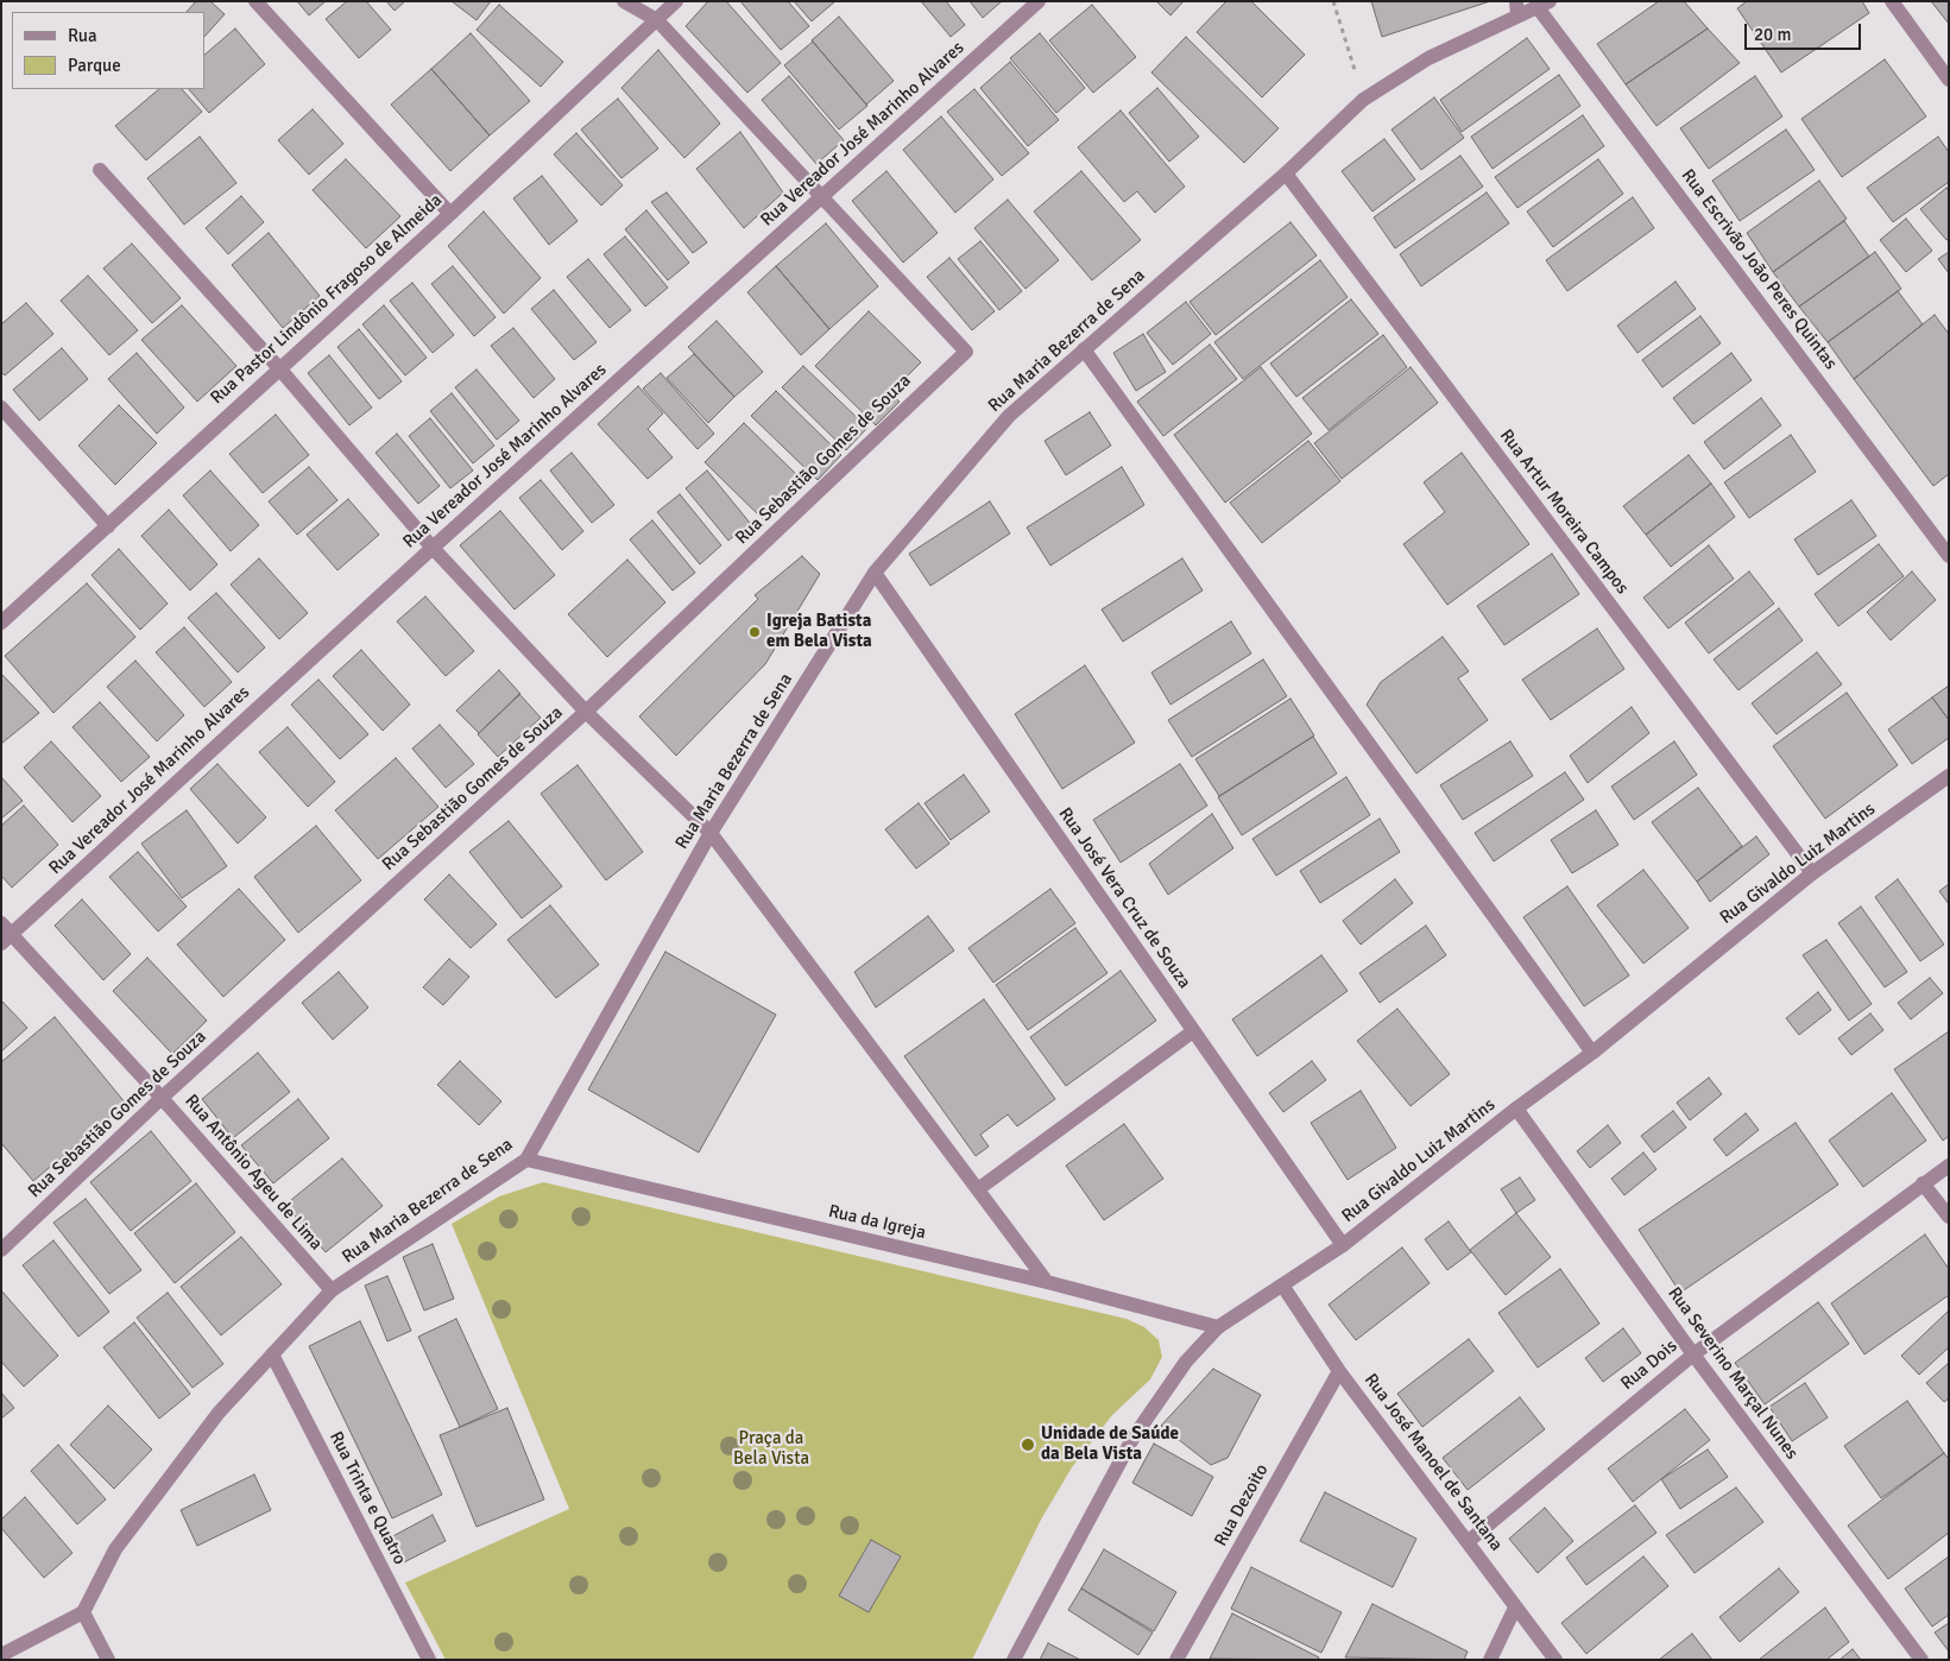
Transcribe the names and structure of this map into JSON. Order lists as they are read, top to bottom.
{
  "streets": {
    "street": [
      "Rua Vereador José Marinho Alvares",
      "Rua Escrivão João Peres Quintas",
      "Rua Pastor Lindônio Fragoso de Almeida",
      "Rua Maria Bezerra de Sena",
      "Rua Sebastião Gomes de Souza",
      "Rua Artur Moreira Campos",
      "Rua Givaldo Luiz Martins",
      "Rua José Vera Cruz de Souza",
      "Rua Antônio Ageu de Lima",
      "Rua da Igreja",
      "Rua Dois",
      "Rua Severino Marçal Nunes",
      "Rua José Manoel de Santana",
      "Rua Trinta e Quatro",
      "Rua Dezoito"
    ]
  },
  "crossings": [
    ["Rua Vereador José Marinho Alvares", "Rua Sebastião Gomes de Souza"],
    ["Rua Vereador José Marinho Alvares", "Rua Antônio Ageu de Lima"],
    ["Rua Escrivão João Peres Quintas", "Rua Maria Bezerra de Sena"],
    ["Rua Maria Bezerra de Sena", "Rua Artur Moreira Campos"],
    ["Rua Maria Bezerra de Sena", "Rua José Vera Cruz de Souza"],
    ["Rua Maria Bezerra de Sena", "Rua Antônio Ageu de Lima"],
    ["Rua Maria Bezerra de Sena", "Rua da Igreja"],
    ["Rua Maria Bezerra de Sena", "Rua Trinta e Quatro"],
    ["Rua Sebastião Gomes de Souza", "Rua Antônio Ageu de Lima"],
    ["Rua Artur Moreira Campos", "Rua Givaldo Luiz Martins"],
    ["Rua Givaldo Luiz Martins", "Rua José Vera Cruz de Souza"],
    ["Rua Givaldo Luiz Martins", "Rua da Igreja"],
    ["Rua Givaldo Luiz Martins", "Rua Severino Marçal Nunes"],
    ["Rua Givaldo Luiz Martins", "Rua José Manoel de Santana"],
    ["Rua Dois", "Rua Severino Marçal Nunes"],
    ["Rua Dois", "Rua José Manoel de Santana"],
    ["Rua José Manoel de Santana", "Rua Dezoito"]
  ],
  "parks": ["Praça da Bela Vista"],
  "places": ["Igreja Batista em Bela Vista", "Unidade de Saúde da Bela Vista"],
  "legend": ["Rua", "Parque"],
  "scale_bar": "20 m"
}
